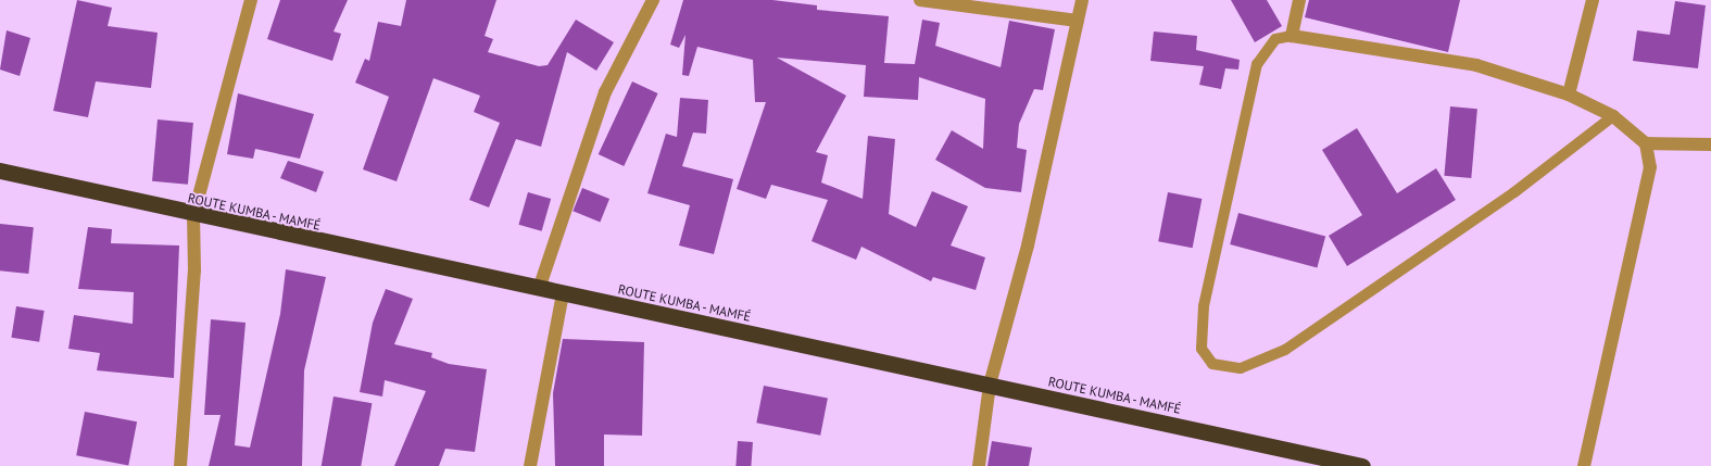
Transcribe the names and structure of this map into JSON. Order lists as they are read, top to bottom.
{
  "streets": {
    "highway": ["ROUTE KUMBA - MAMFÉ"]
  }
}
